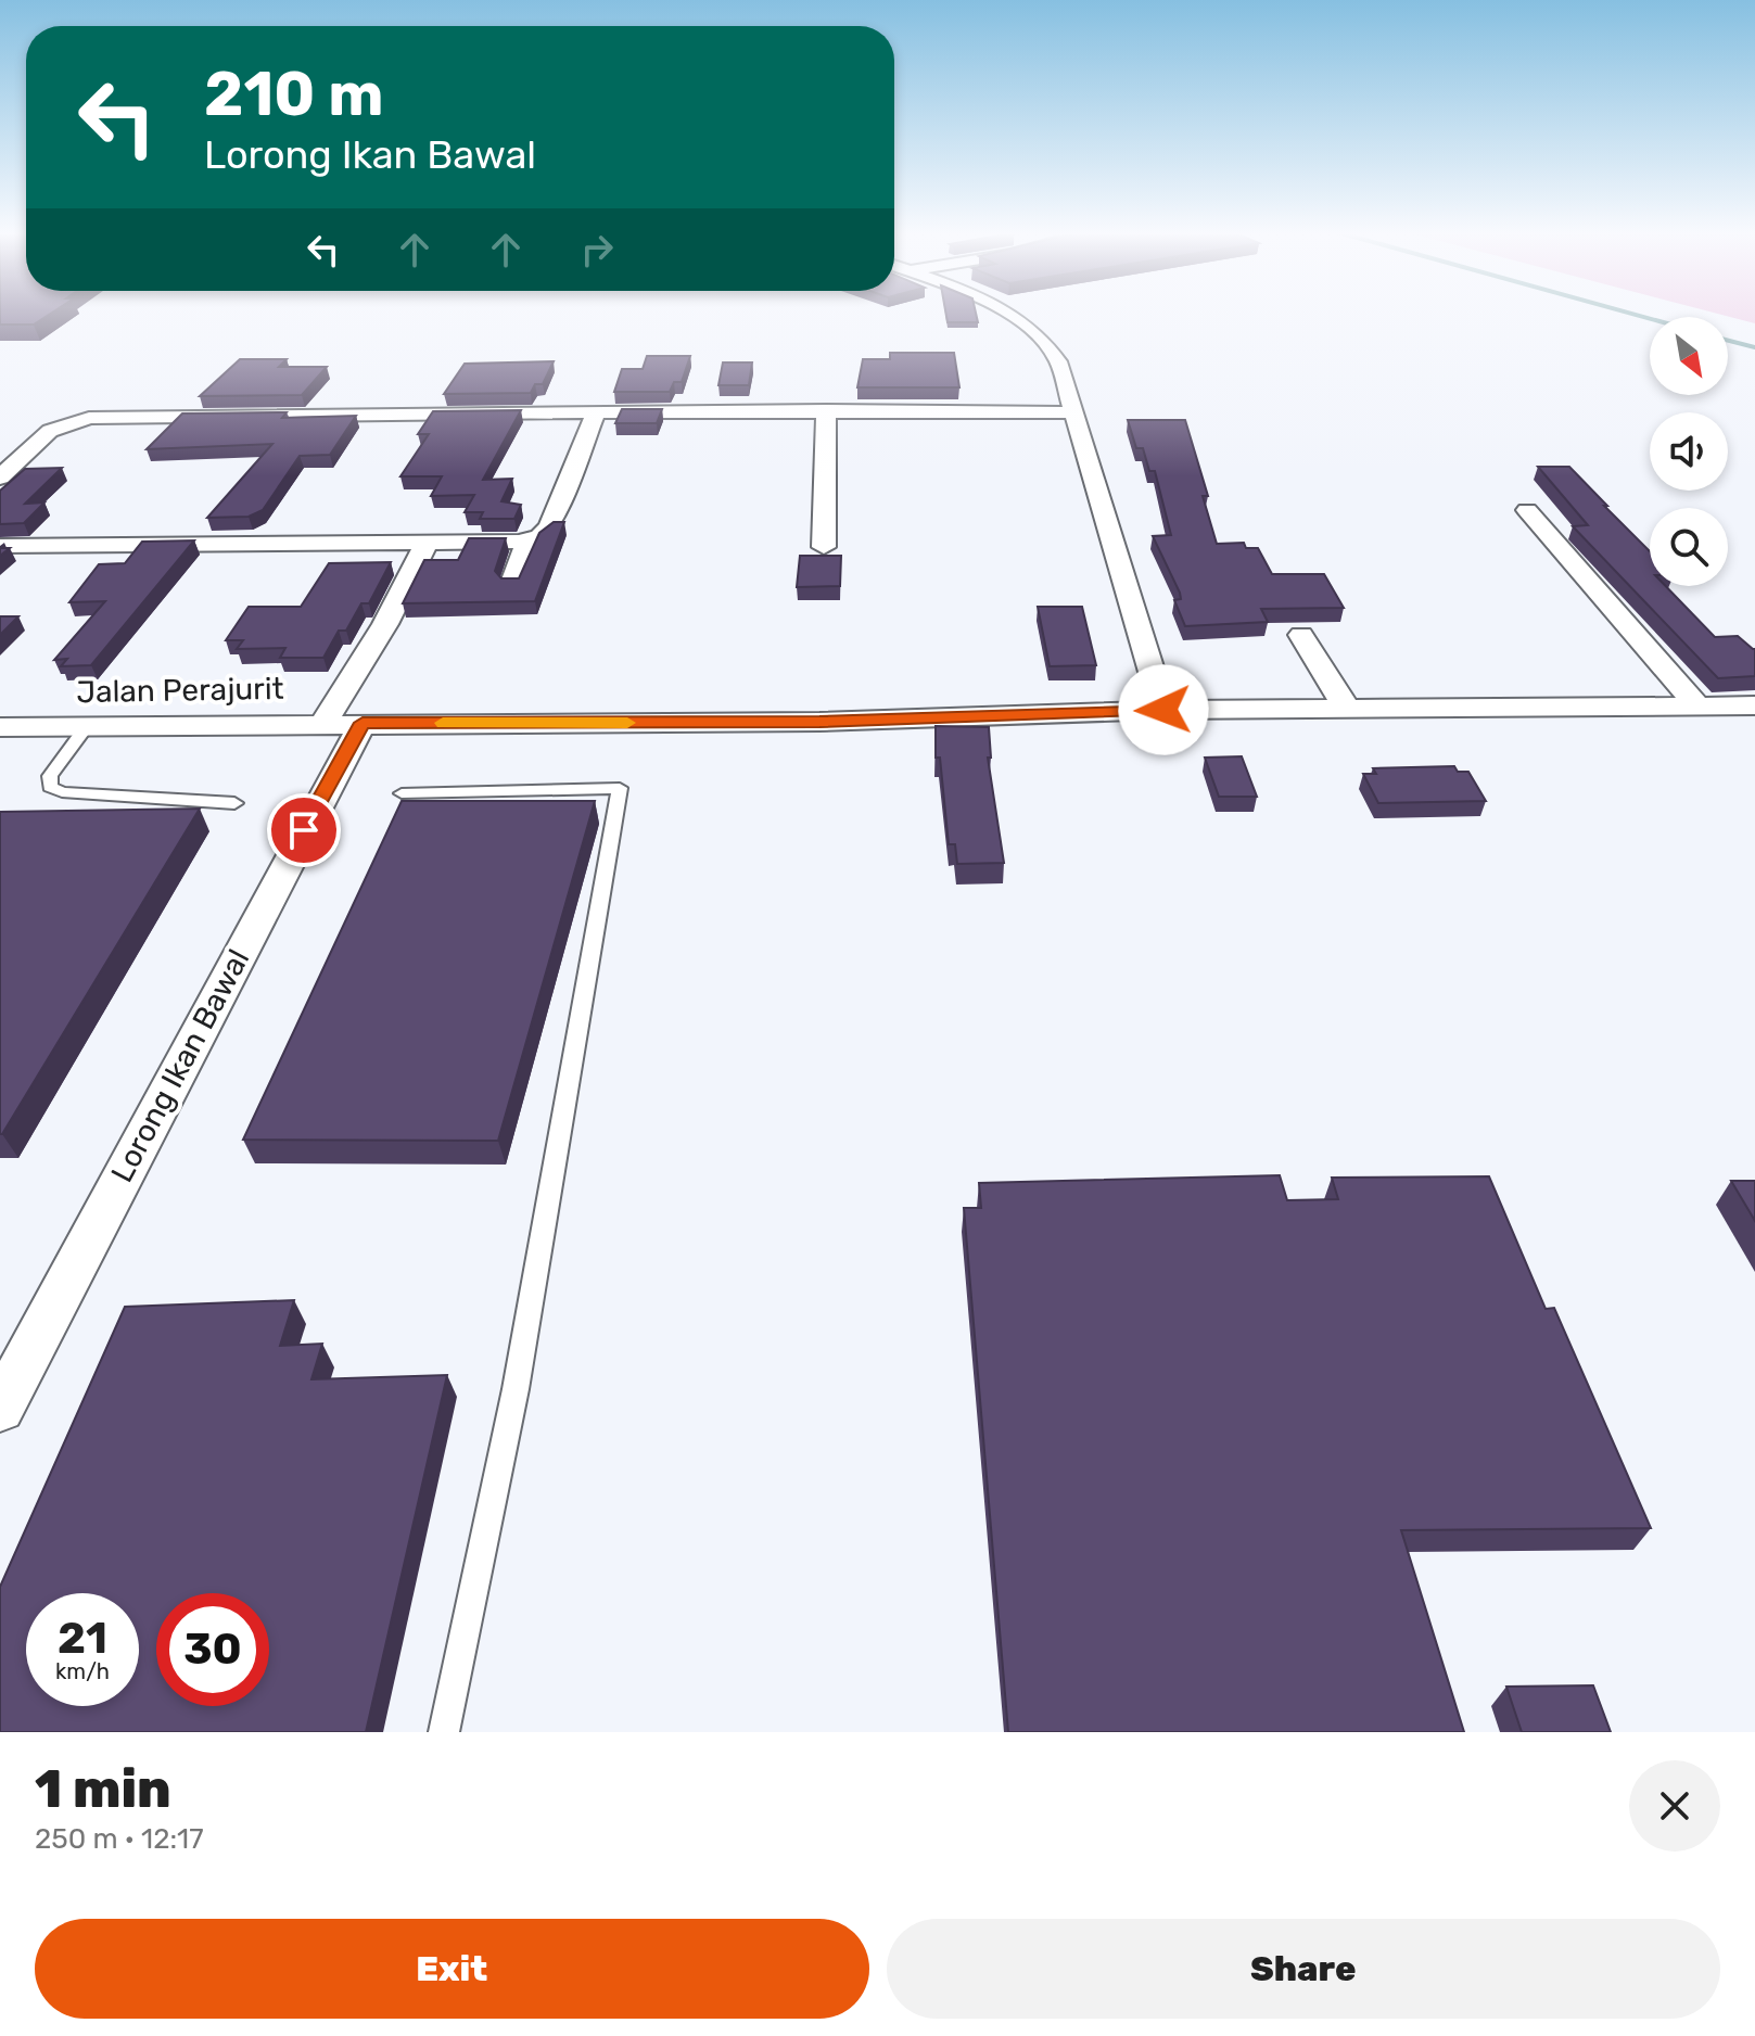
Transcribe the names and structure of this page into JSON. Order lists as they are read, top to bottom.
{
  "streets": {
    "street": ["Jalan Perajurit", "Lorong Ikan Bawal"]
  },
  "crossings": [
    ["Jalan Perajurit", "Lorong Ikan Bawal"]
  ],
  "north": "bottom right",
  "page": {
    "turn": ["210 m", "Lorong Ikan Bawal"],
    "speed": "21 km/h",
    "limit": "30",
    "heading": ["1 min", "250 m · 12:17"],
    "buttons": ["Exit", "Share"]
  }
}
